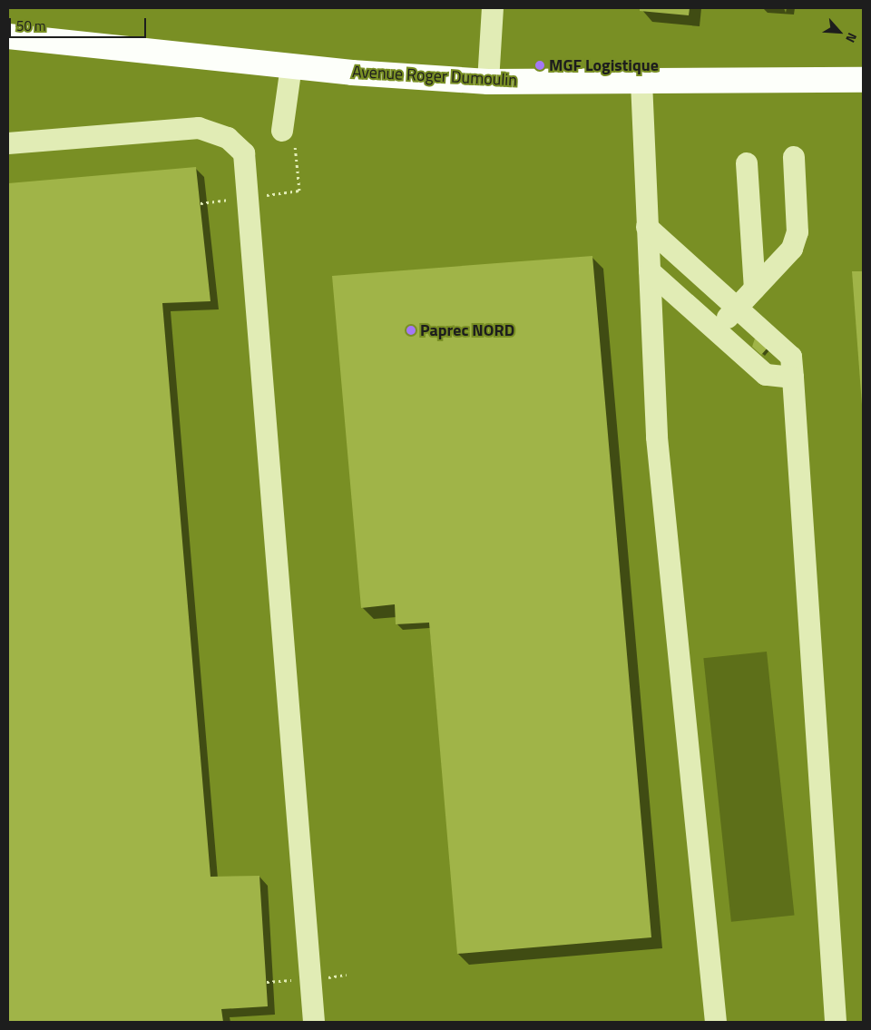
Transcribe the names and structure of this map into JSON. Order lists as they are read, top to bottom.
{
  "streets": {
    "main road": ["Avenue Roger Dumoulin"]
  },
  "places": ["MGF Logistique", "Paprec NORD"],
  "scale_bar": "50 m",
  "north": "bottom right"
}
